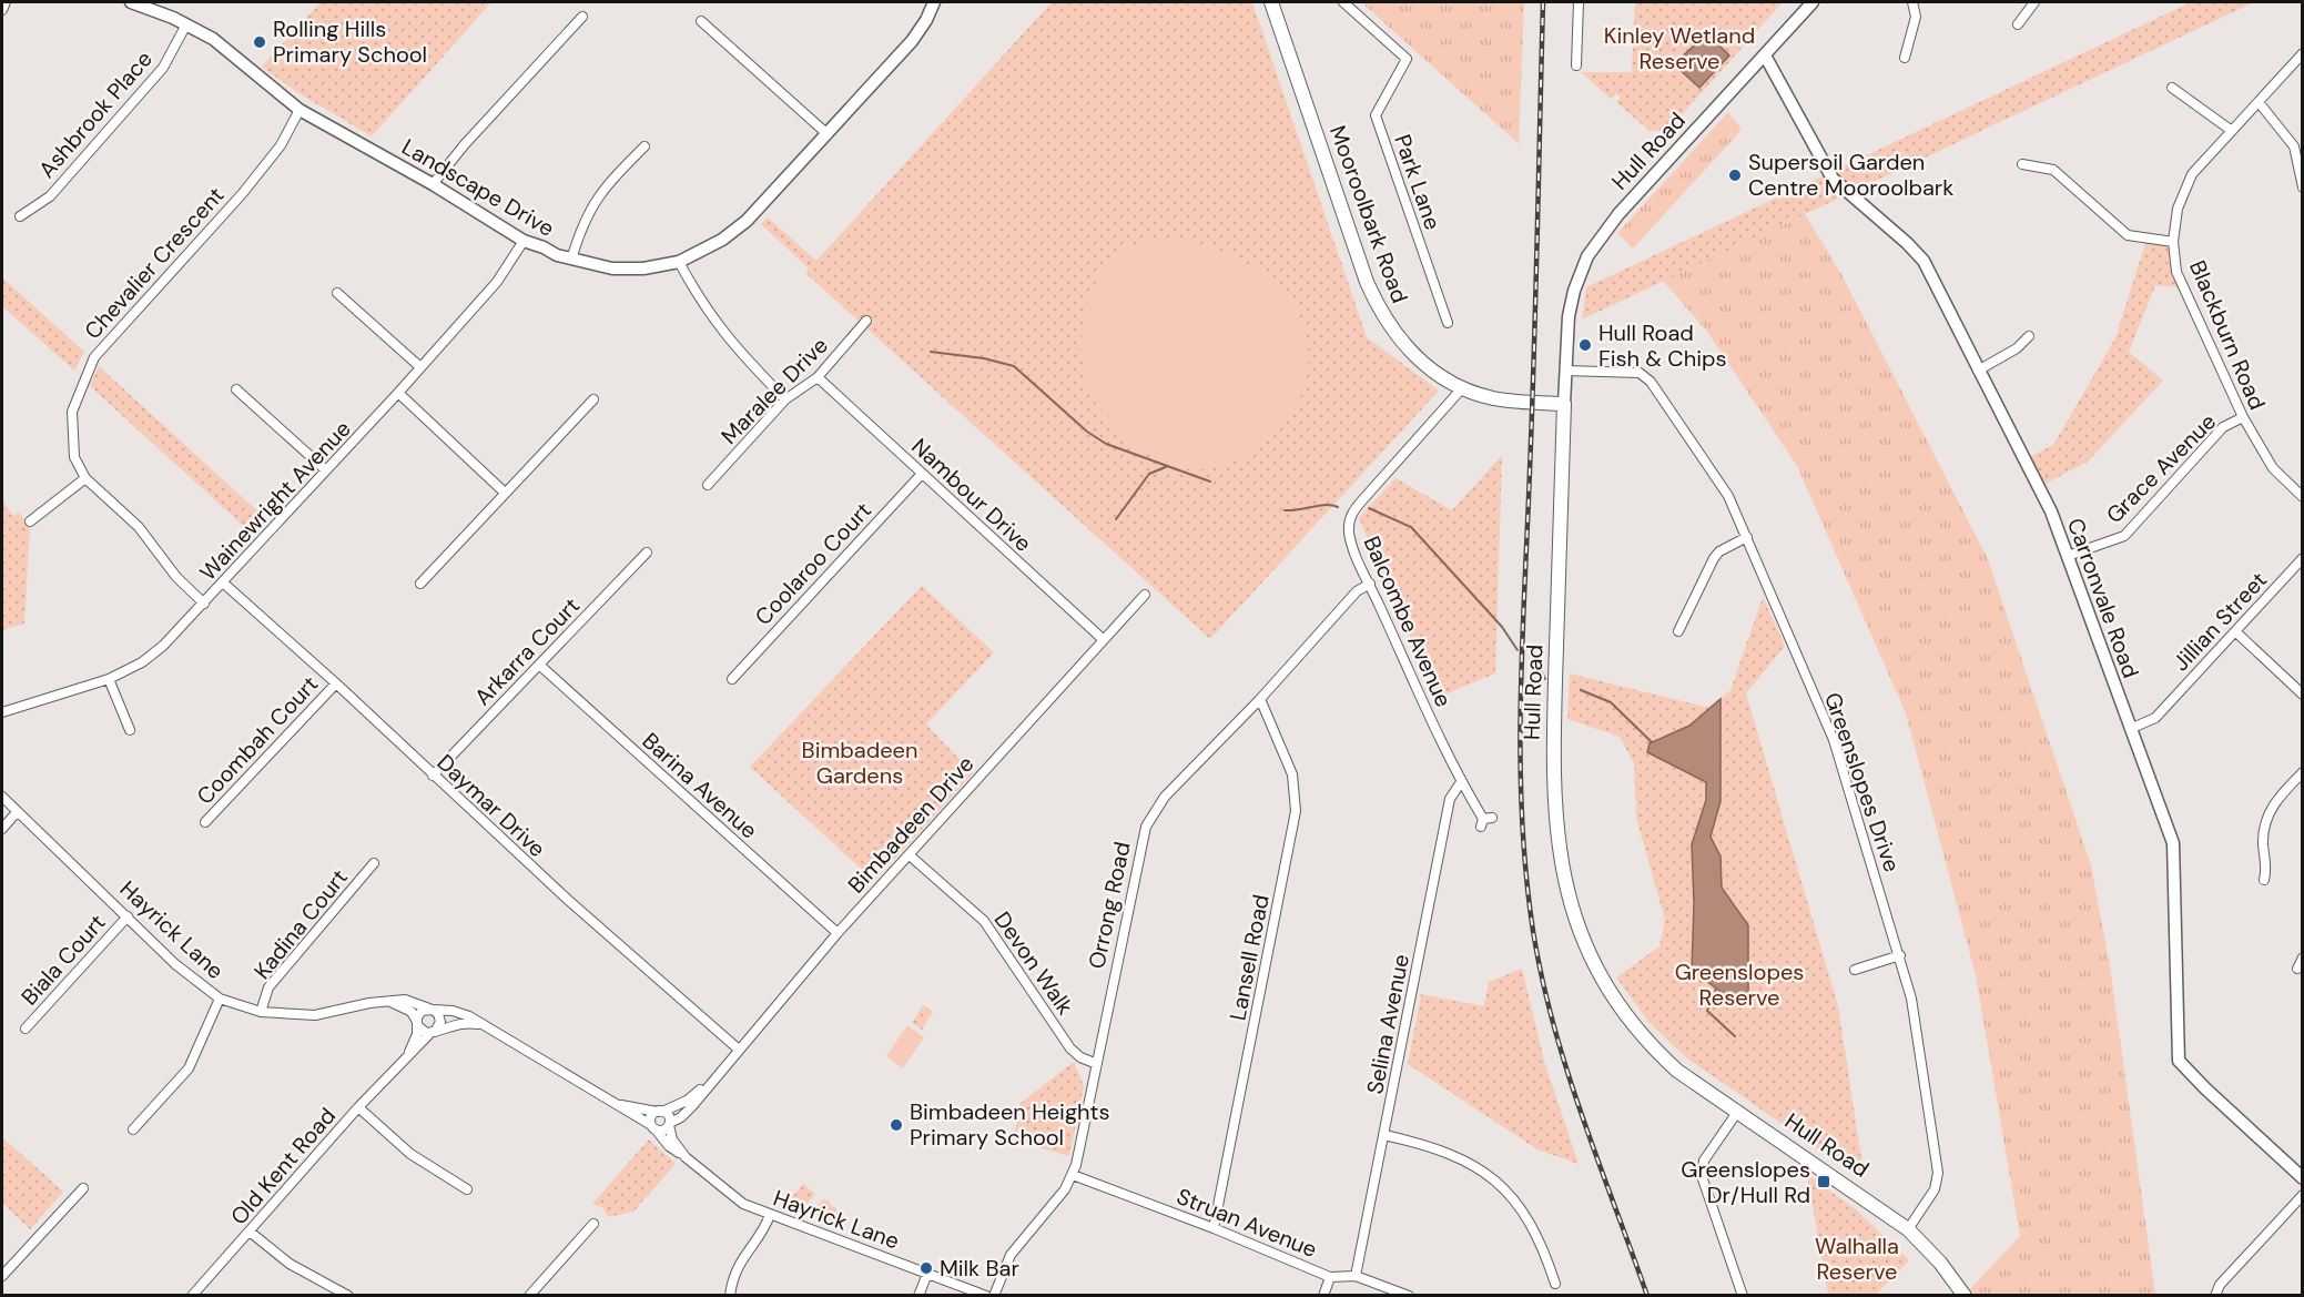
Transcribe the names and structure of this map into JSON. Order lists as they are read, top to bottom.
{
  "streets": {
    "main road": ["Hull Road", "Mooroolbark Road"],
    "street": [
      "Ashbrook Place",
      "Park Lane",
      "Landscape Drive",
      "Chevalier Crescent",
      "Blackburn Road",
      "Maralee Drive",
      "Grace Avenue",
      "Nambour Drive",
      "Wainewright Avenue",
      "Coolaroo Court",
      "Carronvale Road",
      "Balcombe Avenue",
      "Jillian Street",
      "Arkarra Court",
      "Coombah Court",
      "Greenslopes Drive",
      "Barina Avenue",
      "Daymar Drive",
      "Bimbadeen Drive",
      "Orrong Road",
      "Kadina Court",
      "Hayrick Lane",
      "Lansell Road",
      "Biala Court",
      "Devon Walk",
      "Selina Avenue",
      "Old Kent Road",
      "Struan Avenue"
    ]
  },
  "crossings": [
    ["Ashbrook Place", "Landscape Drive"],
    ["Hull Road", "Mooroolbark Road"],
    ["Hull Road", "Carronvale Road"],
    ["Hull Road", "Greenslopes Drive"],
    ["Landscape Drive", "Chevalier Crescent"],
    ["Landscape Drive", "Wainewright Avenue"],
    ["Mooroolbark Road", "Balcombe Avenue"],
    ["Chevalier Crescent", "Wainewright Avenue"],
    ["Blackburn Road", "Grace Avenue"],
    ["Maralee Drive", "Nambour Drive"],
    ["Grace Avenue", "Carronvale Road"],
    ["Nambour Drive", "Coolaroo Court"],
    ["Nambour Drive", "Bimbadeen Drive"],
    ["Wainewright Avenue", "Daymar Drive"],
    ["Carronvale Road", "Jillian Street"],
    ["Balcombe Avenue", "Orrong Road"],
    ["Balcombe Avenue", "Selina Avenue"],
    ["Arkarra Court", "Barina Avenue"],
    ["Arkarra Court", "Daymar Drive"],
    ["Coombah Court", "Daymar Drive"],
    ["Barina Avenue", "Bimbadeen Drive"],
    ["Daymar Drive", "Bimbadeen Drive"],
    ["Bimbadeen Drive", "Hayrick Lane"],
    ["Bimbadeen Drive", "Devon Walk"],
    ["Orrong Road", "Lansell Road"],
    ["Orrong Road", "Devon Walk"],
    ["Orrong Road", "Struan Avenue"],
    ["Kadina Court", "Hayrick Lane"],
    ["Hayrick Lane", "Biala Court"],
    ["Hayrick Lane", "Old Kent Road"],
    ["Lansell Road", "Struan Avenue"],
    ["Selina Avenue", "Struan Avenue"]
  ],
  "parks": [
    "Kinley Wetland Reserve",
    "Bimbadeen Gardens",
    "Greenslopes Reserve",
    "Walhalla Reserve"
  ],
  "places": {
    "other": [
      "Rolling Hills Primary School",
      "Supersoil Garden Centre Mooroolbark",
      "Hull Road Fish & Chips",
      "Bimbadeen Heights Primary School",
      "Milk Bar"
    ],
    "transit": ["Greenslopes Dr/Hull Rd"]
  }
}
